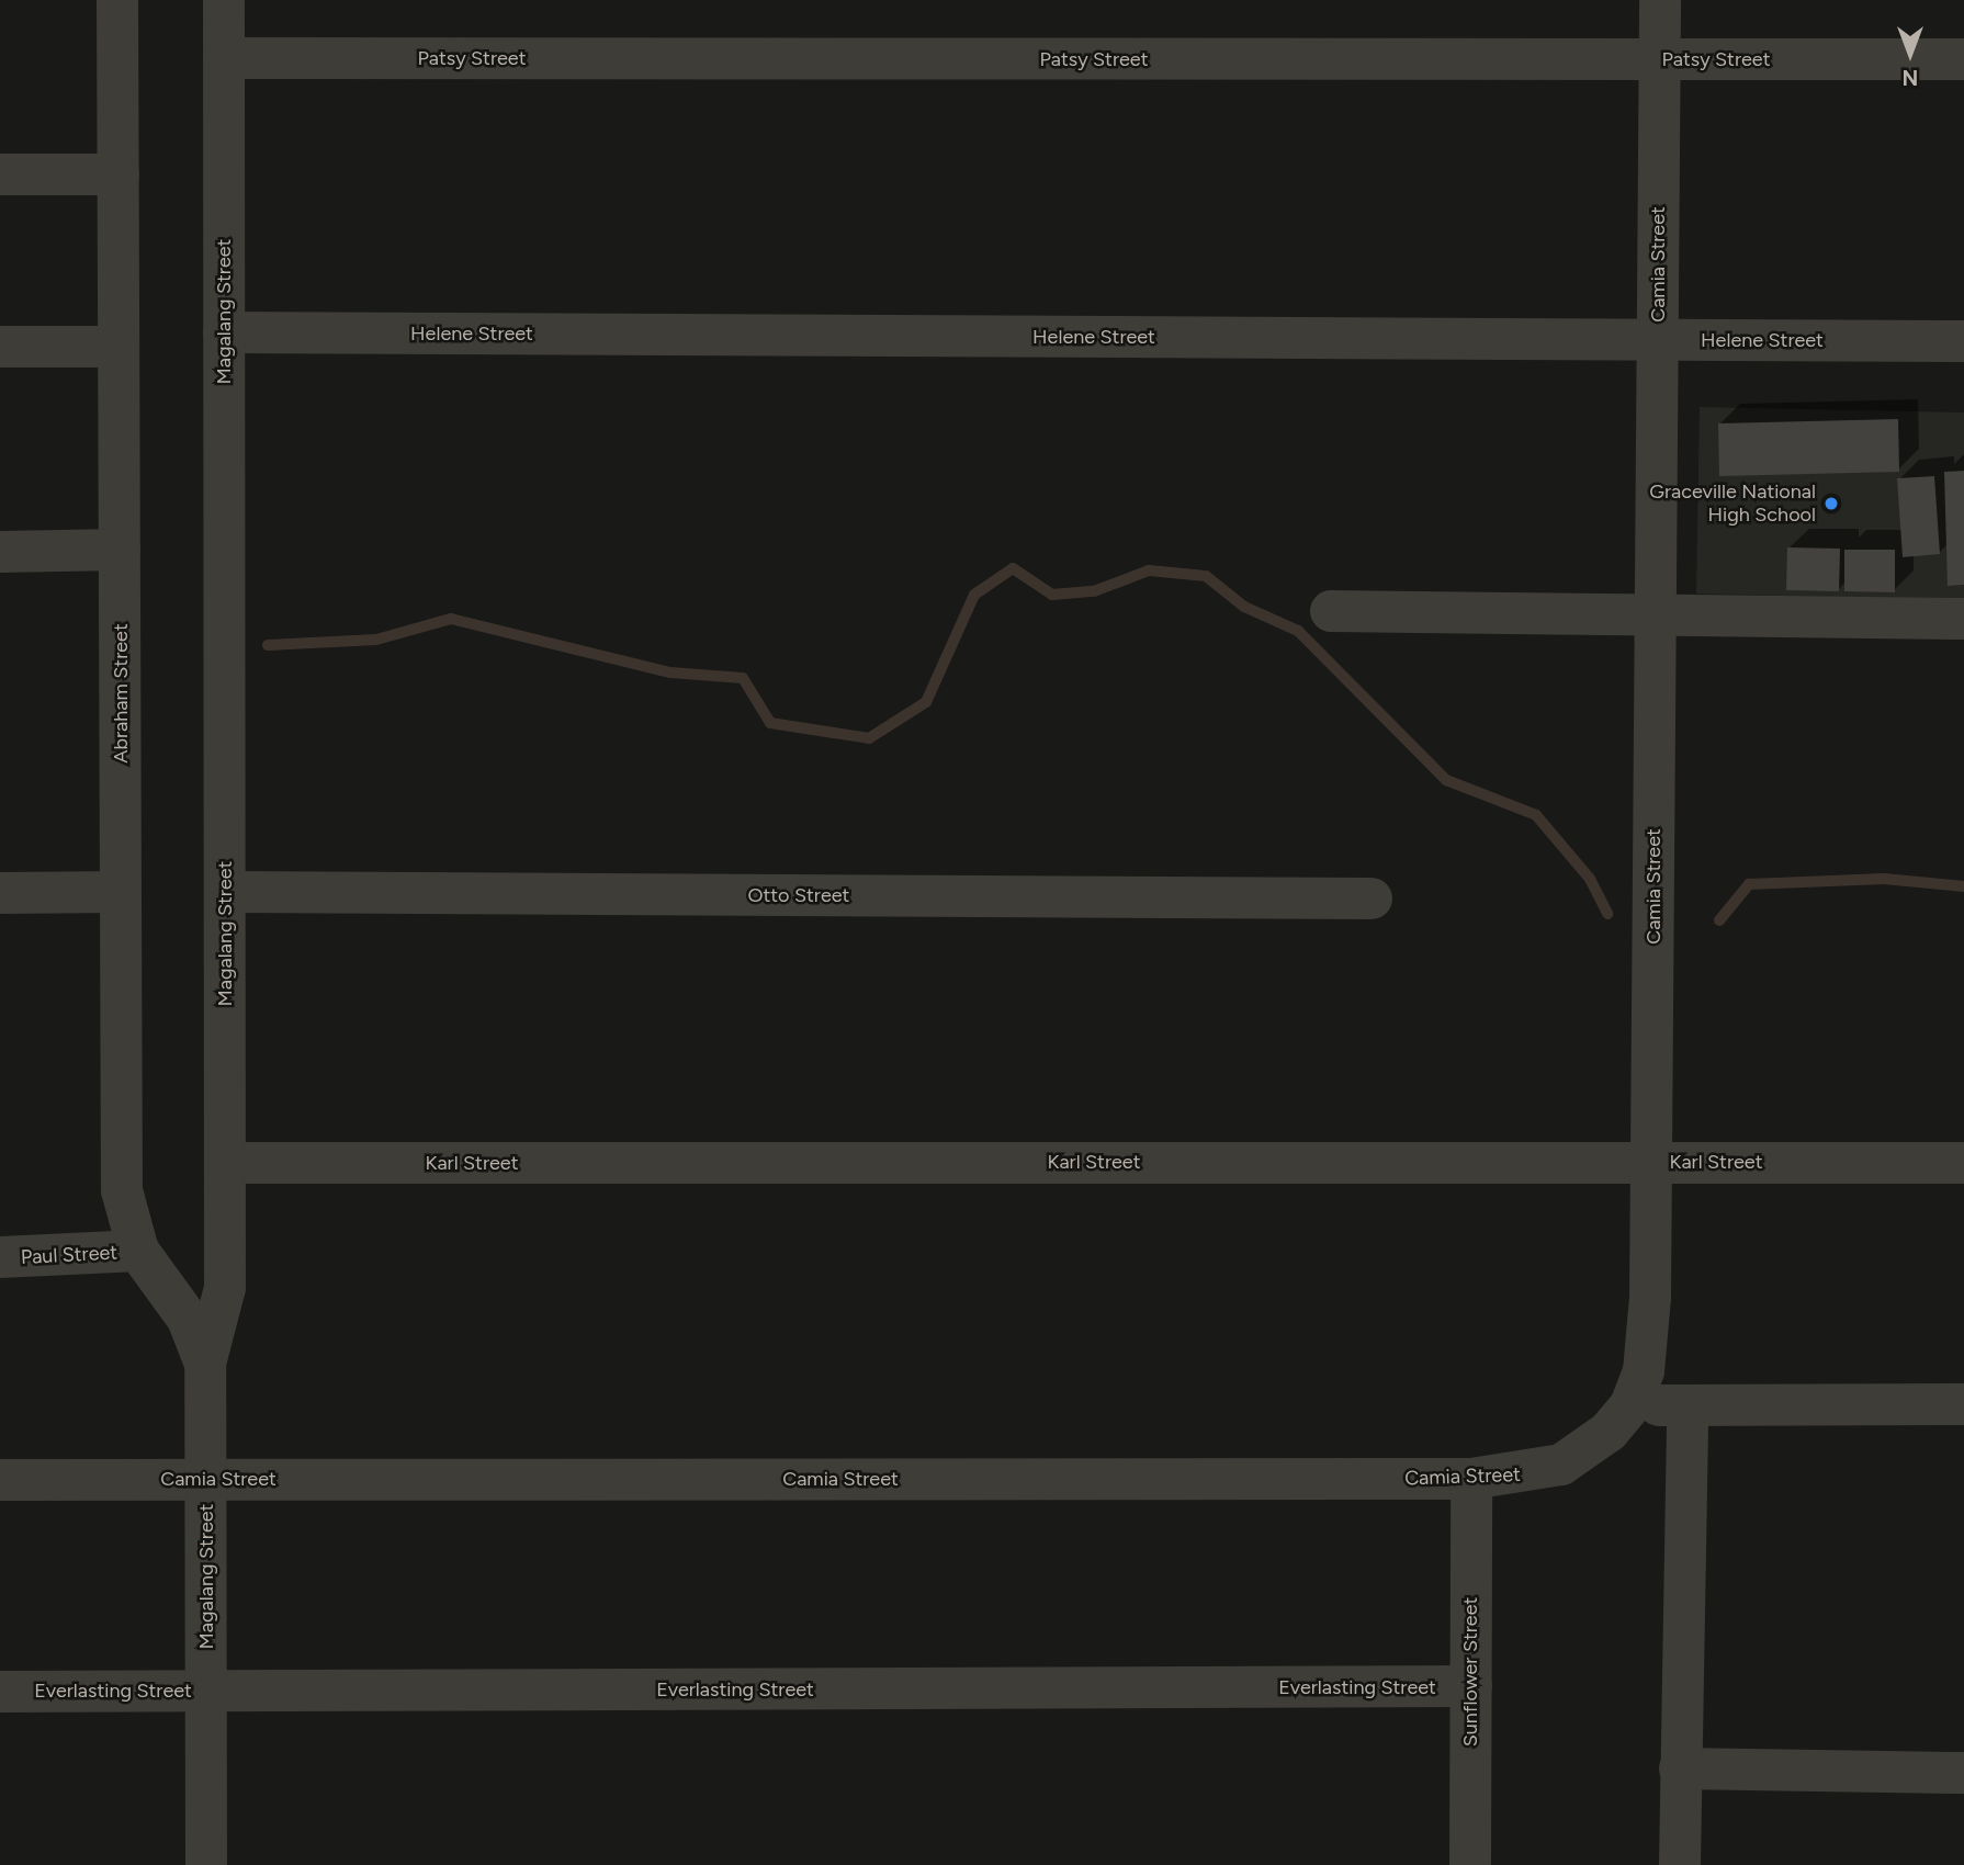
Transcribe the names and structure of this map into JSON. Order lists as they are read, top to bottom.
{
  "streets": {
    "street": [
      "Patsy Street",
      "Camia Street",
      "Magalang Street",
      "Helene Street",
      "Abraham Street",
      "Otto Street",
      "Karl Street",
      "Paul Street",
      "Sunflower Street",
      "Everlasting Street"
    ]
  },
  "crossings": [
    ["Patsy Street", "Camia Street"],
    ["Patsy Street", "Magalang Street"],
    ["Camia Street", "Magalang Street"],
    ["Camia Street", "Helene Street"],
    ["Camia Street", "Karl Street"],
    ["Camia Street", "Sunflower Street"],
    ["Magalang Street", "Helene Street"],
    ["Magalang Street", "Abraham Street"],
    ["Magalang Street", "Otto Street"],
    ["Magalang Street", "Karl Street"],
    ["Magalang Street", "Everlasting Street"],
    ["Abraham Street", "Paul Street"],
    ["Sunflower Street", "Everlasting Street"]
  ],
  "places": ["Graceville National High School"],
  "north": "bottom"
}
